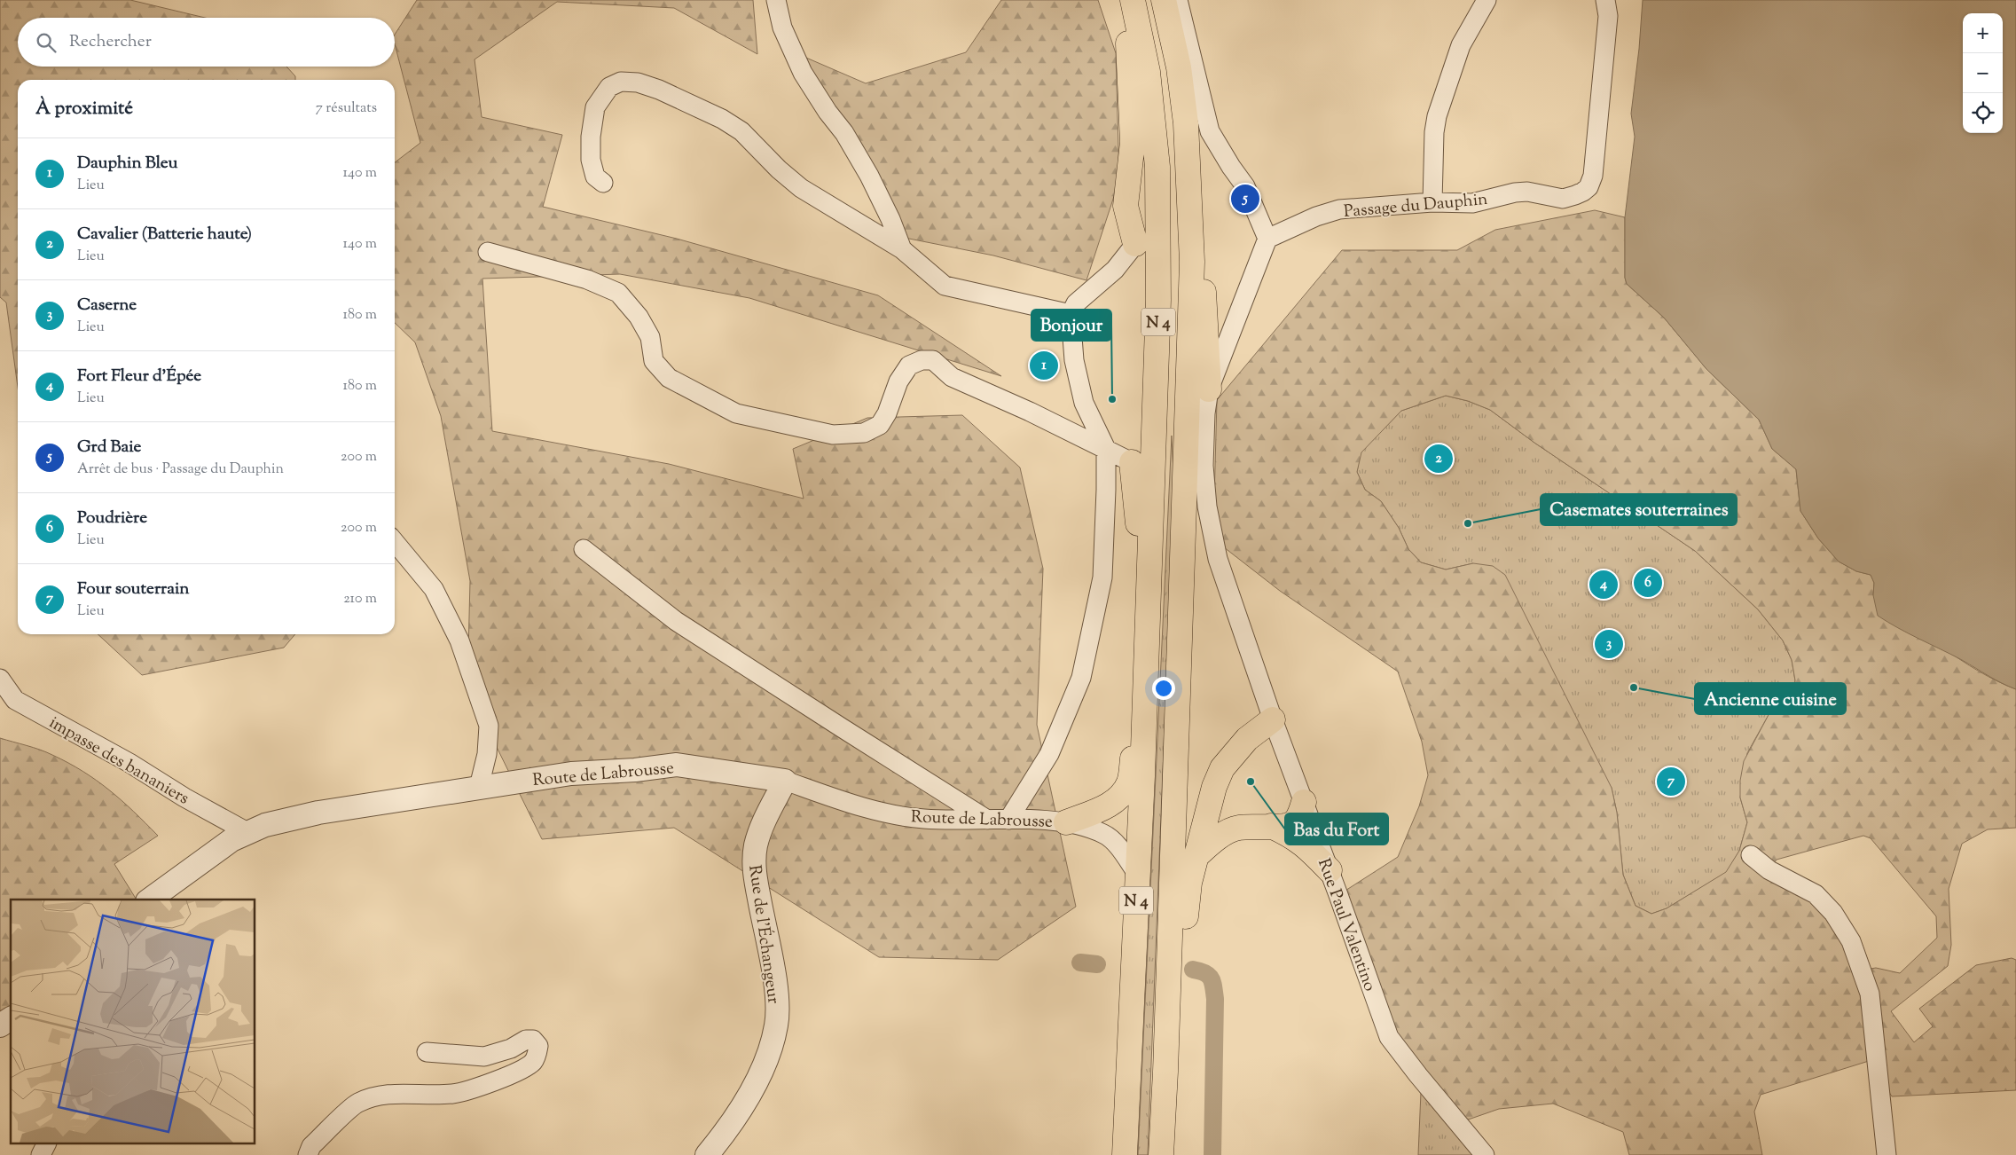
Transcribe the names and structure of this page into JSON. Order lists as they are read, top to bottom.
{
  "streets": {
    "highway": ["N 4"],
    "street": [
      "Passage du Dauphin",
      "impasse des bananiers",
      "Route de Labrousse",
      "Rue Paul Valentino",
      "Rue de l'Échangeur"
    ]
  },
  "crossings": [
    ["Passage du Dauphin", "Rue Paul Valentino"],
    ["N 4", "Route de Labrousse"],
    ["impasse des bananiers", "Route de Labrousse"],
    ["Route de Labrousse", "Rue de l'Échangeur"]
  ],
  "places": [
    "Bonjour",
    "Casemates souterraines",
    "Ancienne cuisine",
    "Bas du Fort"
  ],
  "page": {
    "map_buttons": ["+", "−"],
    "search": "Rechercher",
    "heading": ["À proximité", "7 résultats"],
    "list": [
      {
        "mark": "1",
        "name": "Dauphin Bleu",
        "note": "Lieu",
        "value": "140 m"
      },
      {
        "mark": "2",
        "name": "Cavalier (Batterie haute)",
        "note": "Lieu",
        "value": "140 m"
      },
      {
        "mark": "3",
        "name": "Caserne",
        "note": "Lieu",
        "value": "180 m"
      },
      {
        "mark": "4",
        "name": "Fort Fleur d'Épée",
        "note": "Lieu",
        "value": "180 m"
      },
      {
        "mark": "5",
        "name": "Grd Baie",
        "note": "Arrêt de bus · Passage du Dauphin",
        "value": "200 m"
      },
      {
        "mark": "6",
        "name": "Poudrière",
        "note": "Lieu",
        "value": "200 m"
      },
      {
        "mark": "7",
        "name": "Four souterrain",
        "note": "Lieu",
        "value": "210 m"
      }
    ],
    "pins": [
      "5",
      "1",
      "2",
      "6",
      "4",
      "3",
      "7"
    ]
  }
}
